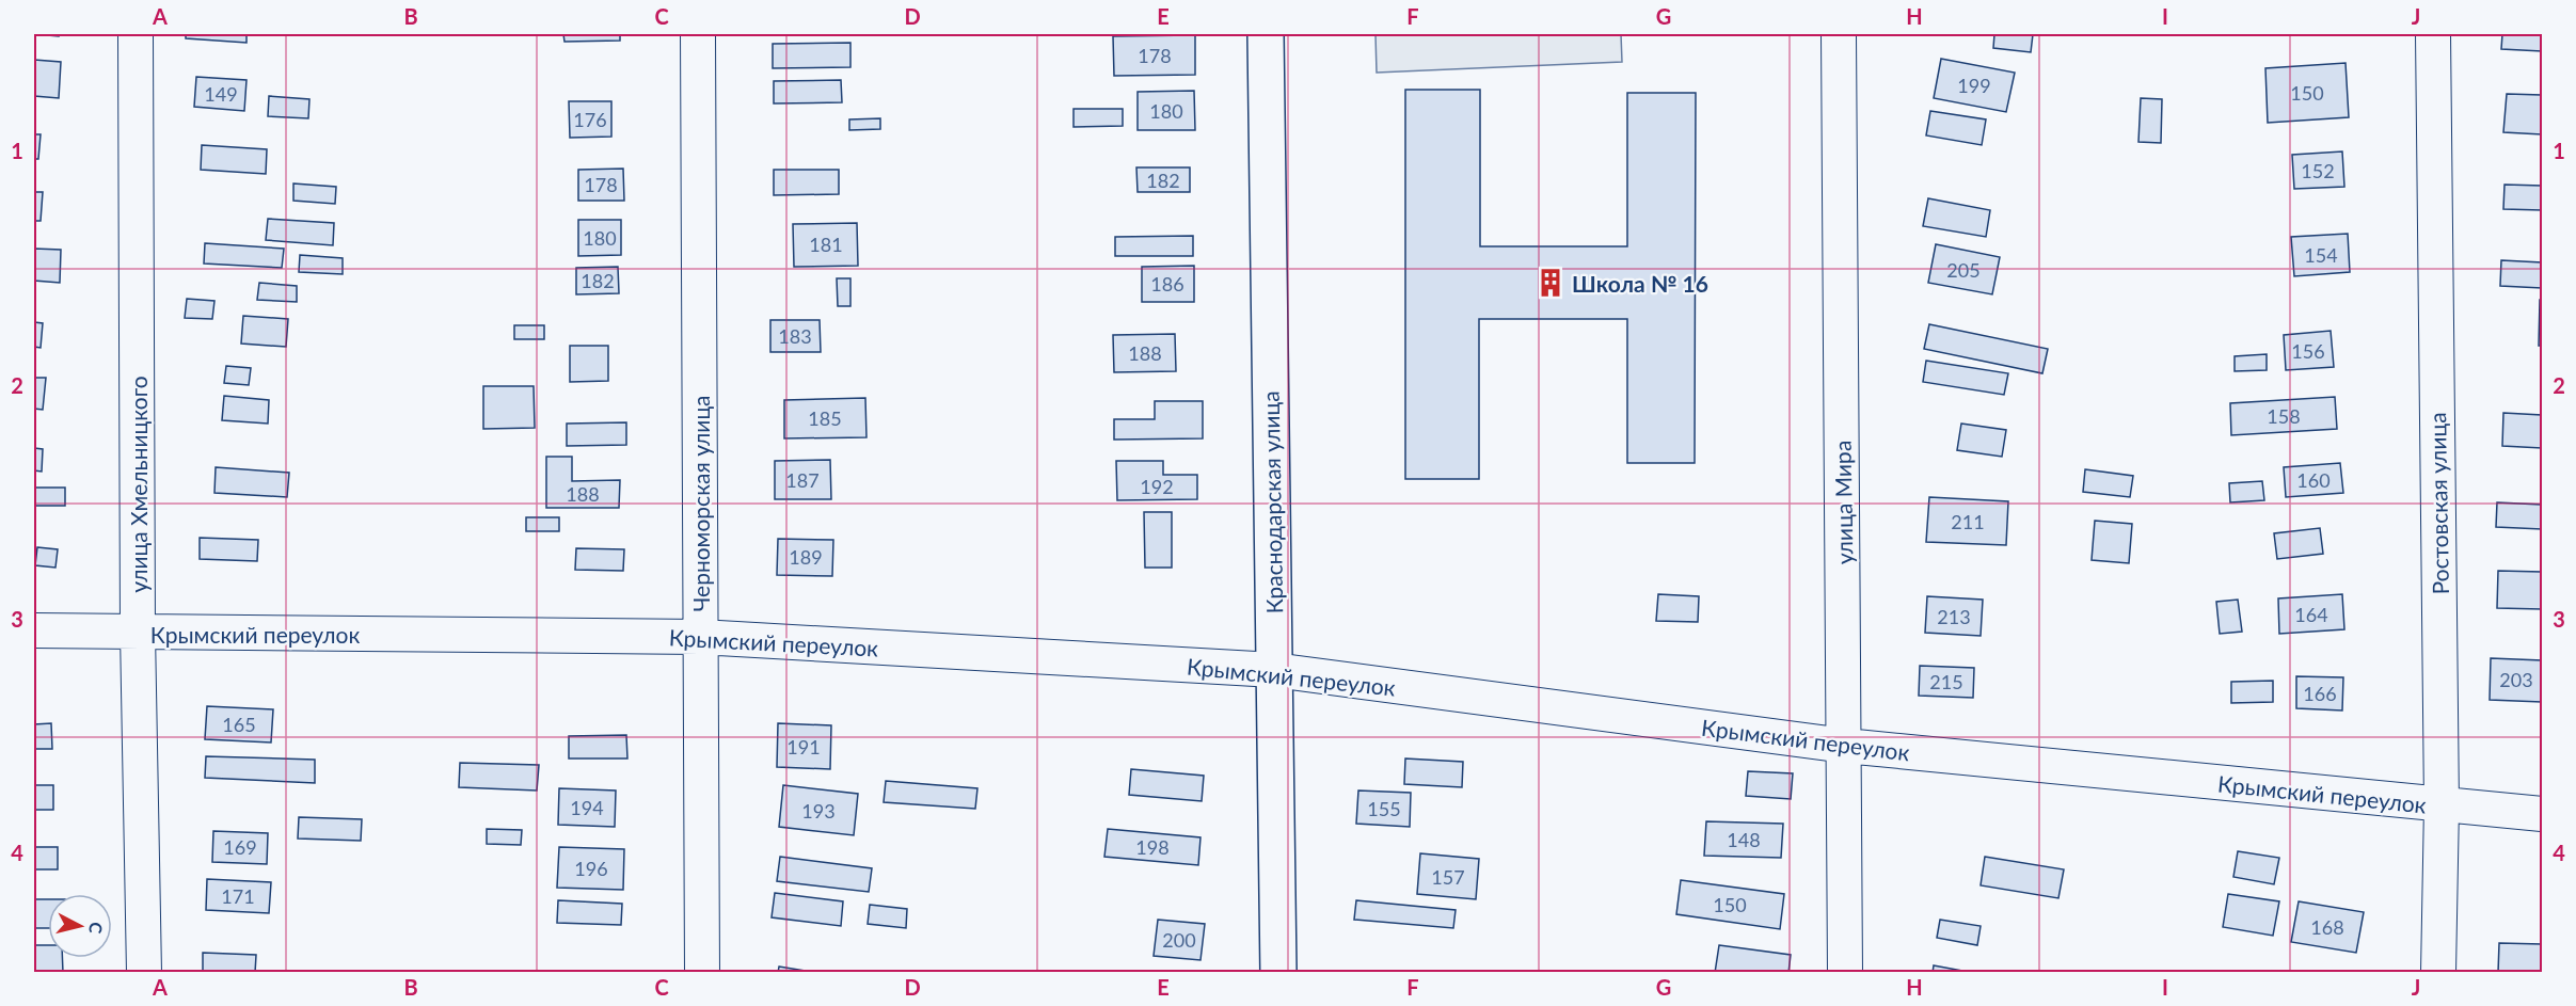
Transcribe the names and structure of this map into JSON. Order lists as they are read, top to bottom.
{
  "streets": {
    "street": [
      "улица Хмельницкого",
      "Краснодарская улица",
      "улица Мира",
      "Черноморская улица",
      "Ростовская улица",
      "Крымский переулок"
    ]
  },
  "crossings": [
    ["улица Хмельницкого", "Крымский переулок"],
    ["Краснодарская улица", "Крымский переулок"],
    ["улица Мира", "Крымский переулок"],
    ["Черноморская улица", "Крымский переулок"],
    ["Ростовская улица", "Крымский переулок"]
  ],
  "places": {
    "building": ["Школа № 16"]
  },
  "house_numbers": [
    "178",
    "199",
    "150",
    "149",
    "180",
    "176",
    "152",
    "182",
    "178",
    "180",
    "181",
    "154",
    "205",
    "182",
    "186",
    "183",
    "156",
    "188",
    "158",
    "185",
    "187",
    "160",
    "192",
    "188",
    "211",
    "189",
    "164",
    "213",
    "203",
    "215",
    "166",
    "165",
    "191",
    "194",
    "155",
    "193",
    "148",
    "169",
    "198",
    "196",
    "157",
    "171",
    "150",
    "168",
    "200"
  ],
  "north": "right",
  "grid": {
    "columns": [
      "A",
      "B",
      "C",
      "D",
      "E",
      "F",
      "G",
      "H",
      "I",
      "J"
    ],
    "rows": [
      "1",
      "2",
      "3",
      "4"
    ]
  }
}
